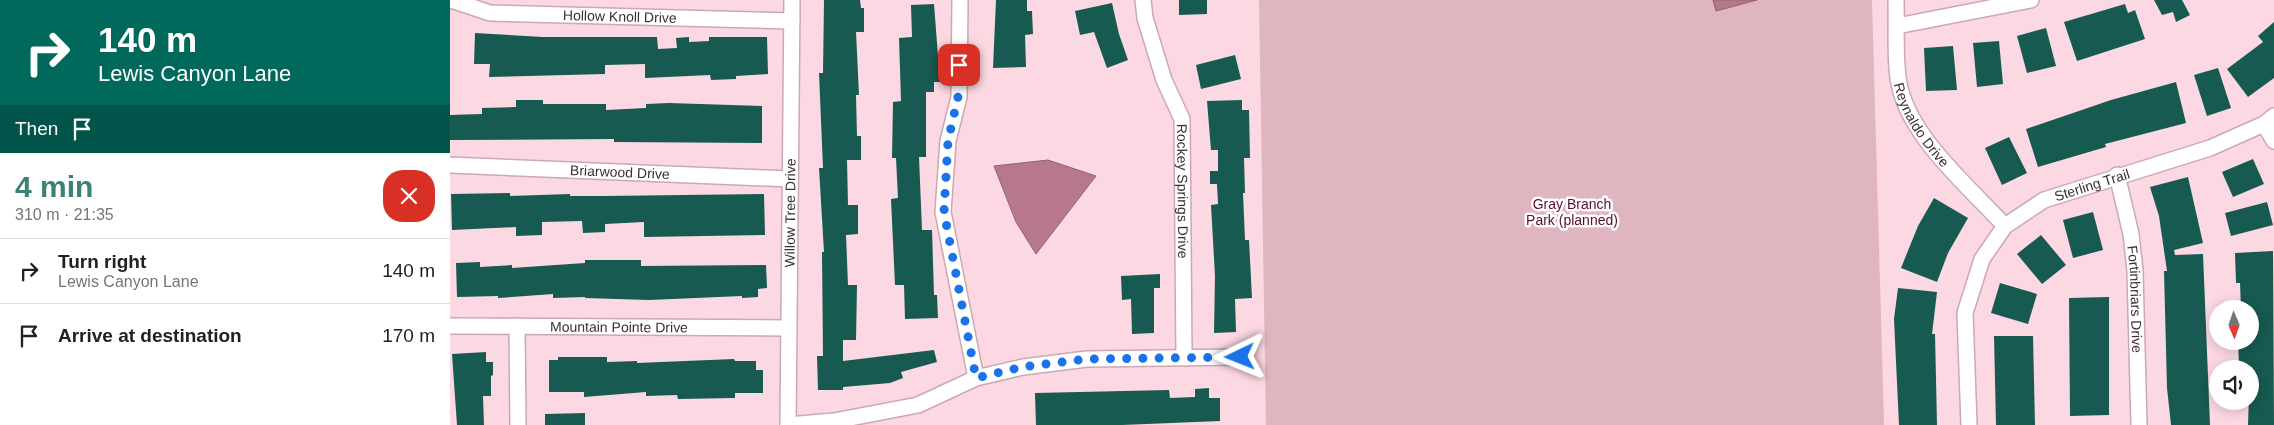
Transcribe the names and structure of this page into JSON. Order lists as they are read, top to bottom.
{
  "streets": {
    "street": [
      "Hollow Knoll Drive",
      "Reynaldo Drive",
      "Briarwood Drive",
      "Sterling Trail",
      "Rockey Springs Drive",
      "Willow Tree Drive",
      "Fortinbriars Drive",
      "Mountain Pointe Drive"
    ]
  },
  "crossings": [
    ["Hollow Knoll Drive", "Willow Tree Drive"],
    ["Reynaldo Drive", "Sterling Trail"],
    ["Briarwood Drive", "Willow Tree Drive"],
    ["Sterling Trail", "Fortinbriars Drive"],
    ["Willow Tree Drive", "Mountain Pointe Drive"]
  ],
  "parks": ["Gray Branch Park (planned)"],
  "north": "bottom",
  "page": {
    "turn": ["140 m", "Lewis Canyon Lane"],
    "then": "Then",
    "heading": ["4 min", "310 m · 21:35"],
    "list": [
      {
        "name": "Turn right",
        "note": "Lewis Canyon Lane",
        "value": "140 m"
      },
      {
        "name": "Arrive at destination",
        "value": "170 m"
      }
    ]
  }
}
